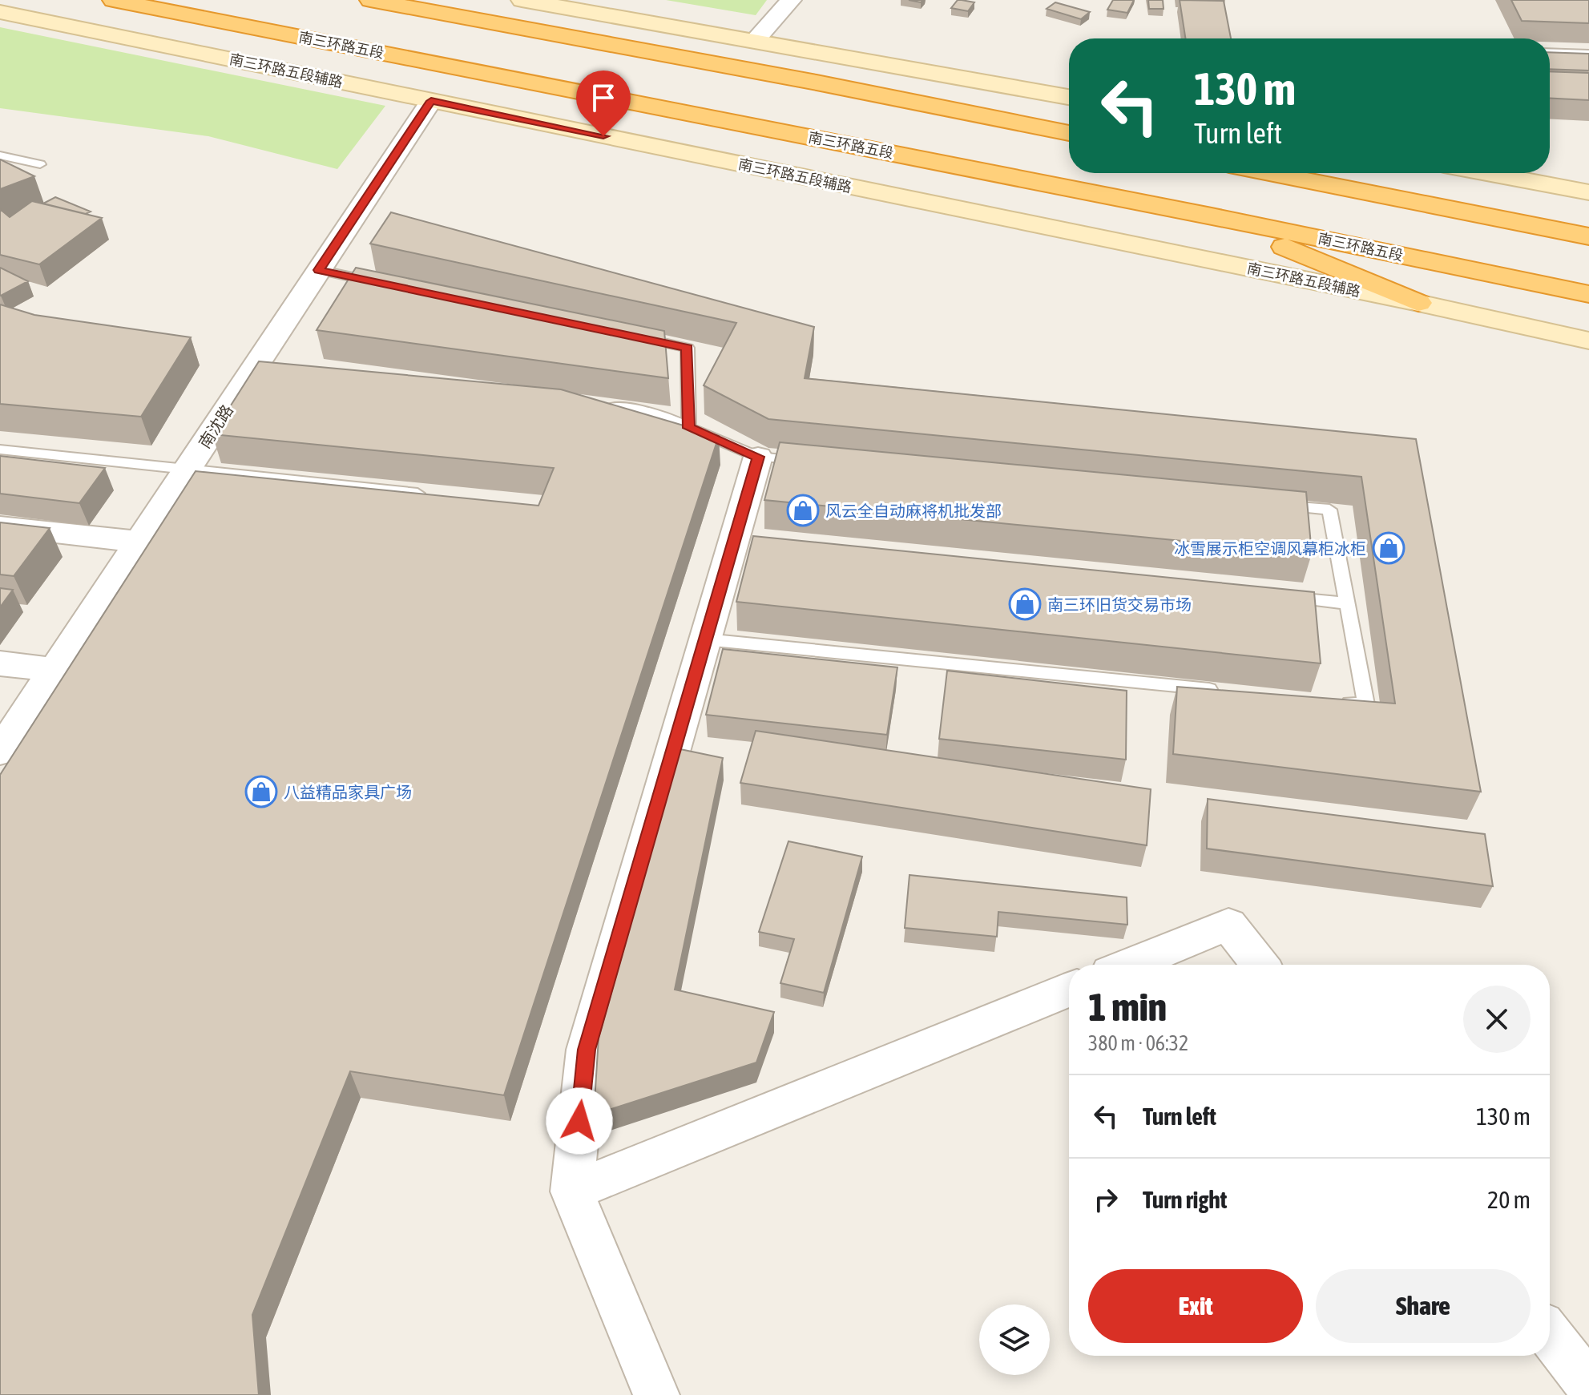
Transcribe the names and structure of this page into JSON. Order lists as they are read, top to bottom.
{
  "streets": {
    "highway": ["南三环路五段"],
    "main road": ["南三环路五段辅路"],
    "street": ["南沈路"]
  },
  "crossings": [
    ["南三环路五段辅路", "南沈路"]
  ],
  "places": {
    "shop": [
      "风云全自动麻将机批发部",
      "冰雪展示柜空调风幕柜冰柜",
      "南三环旧货交易市场",
      "八益精品家具广场"
    ]
  },
  "page": {
    "turn": ["130 m", "Turn left"],
    "heading": ["1 min", "380 m · 06:32"],
    "list": [
      {
        "name": "Turn left",
        "value": "130 m"
      },
      {
        "name": "Turn right",
        "value": "20 m"
      }
    ],
    "buttons": ["Exit", "Share"]
  }
}
